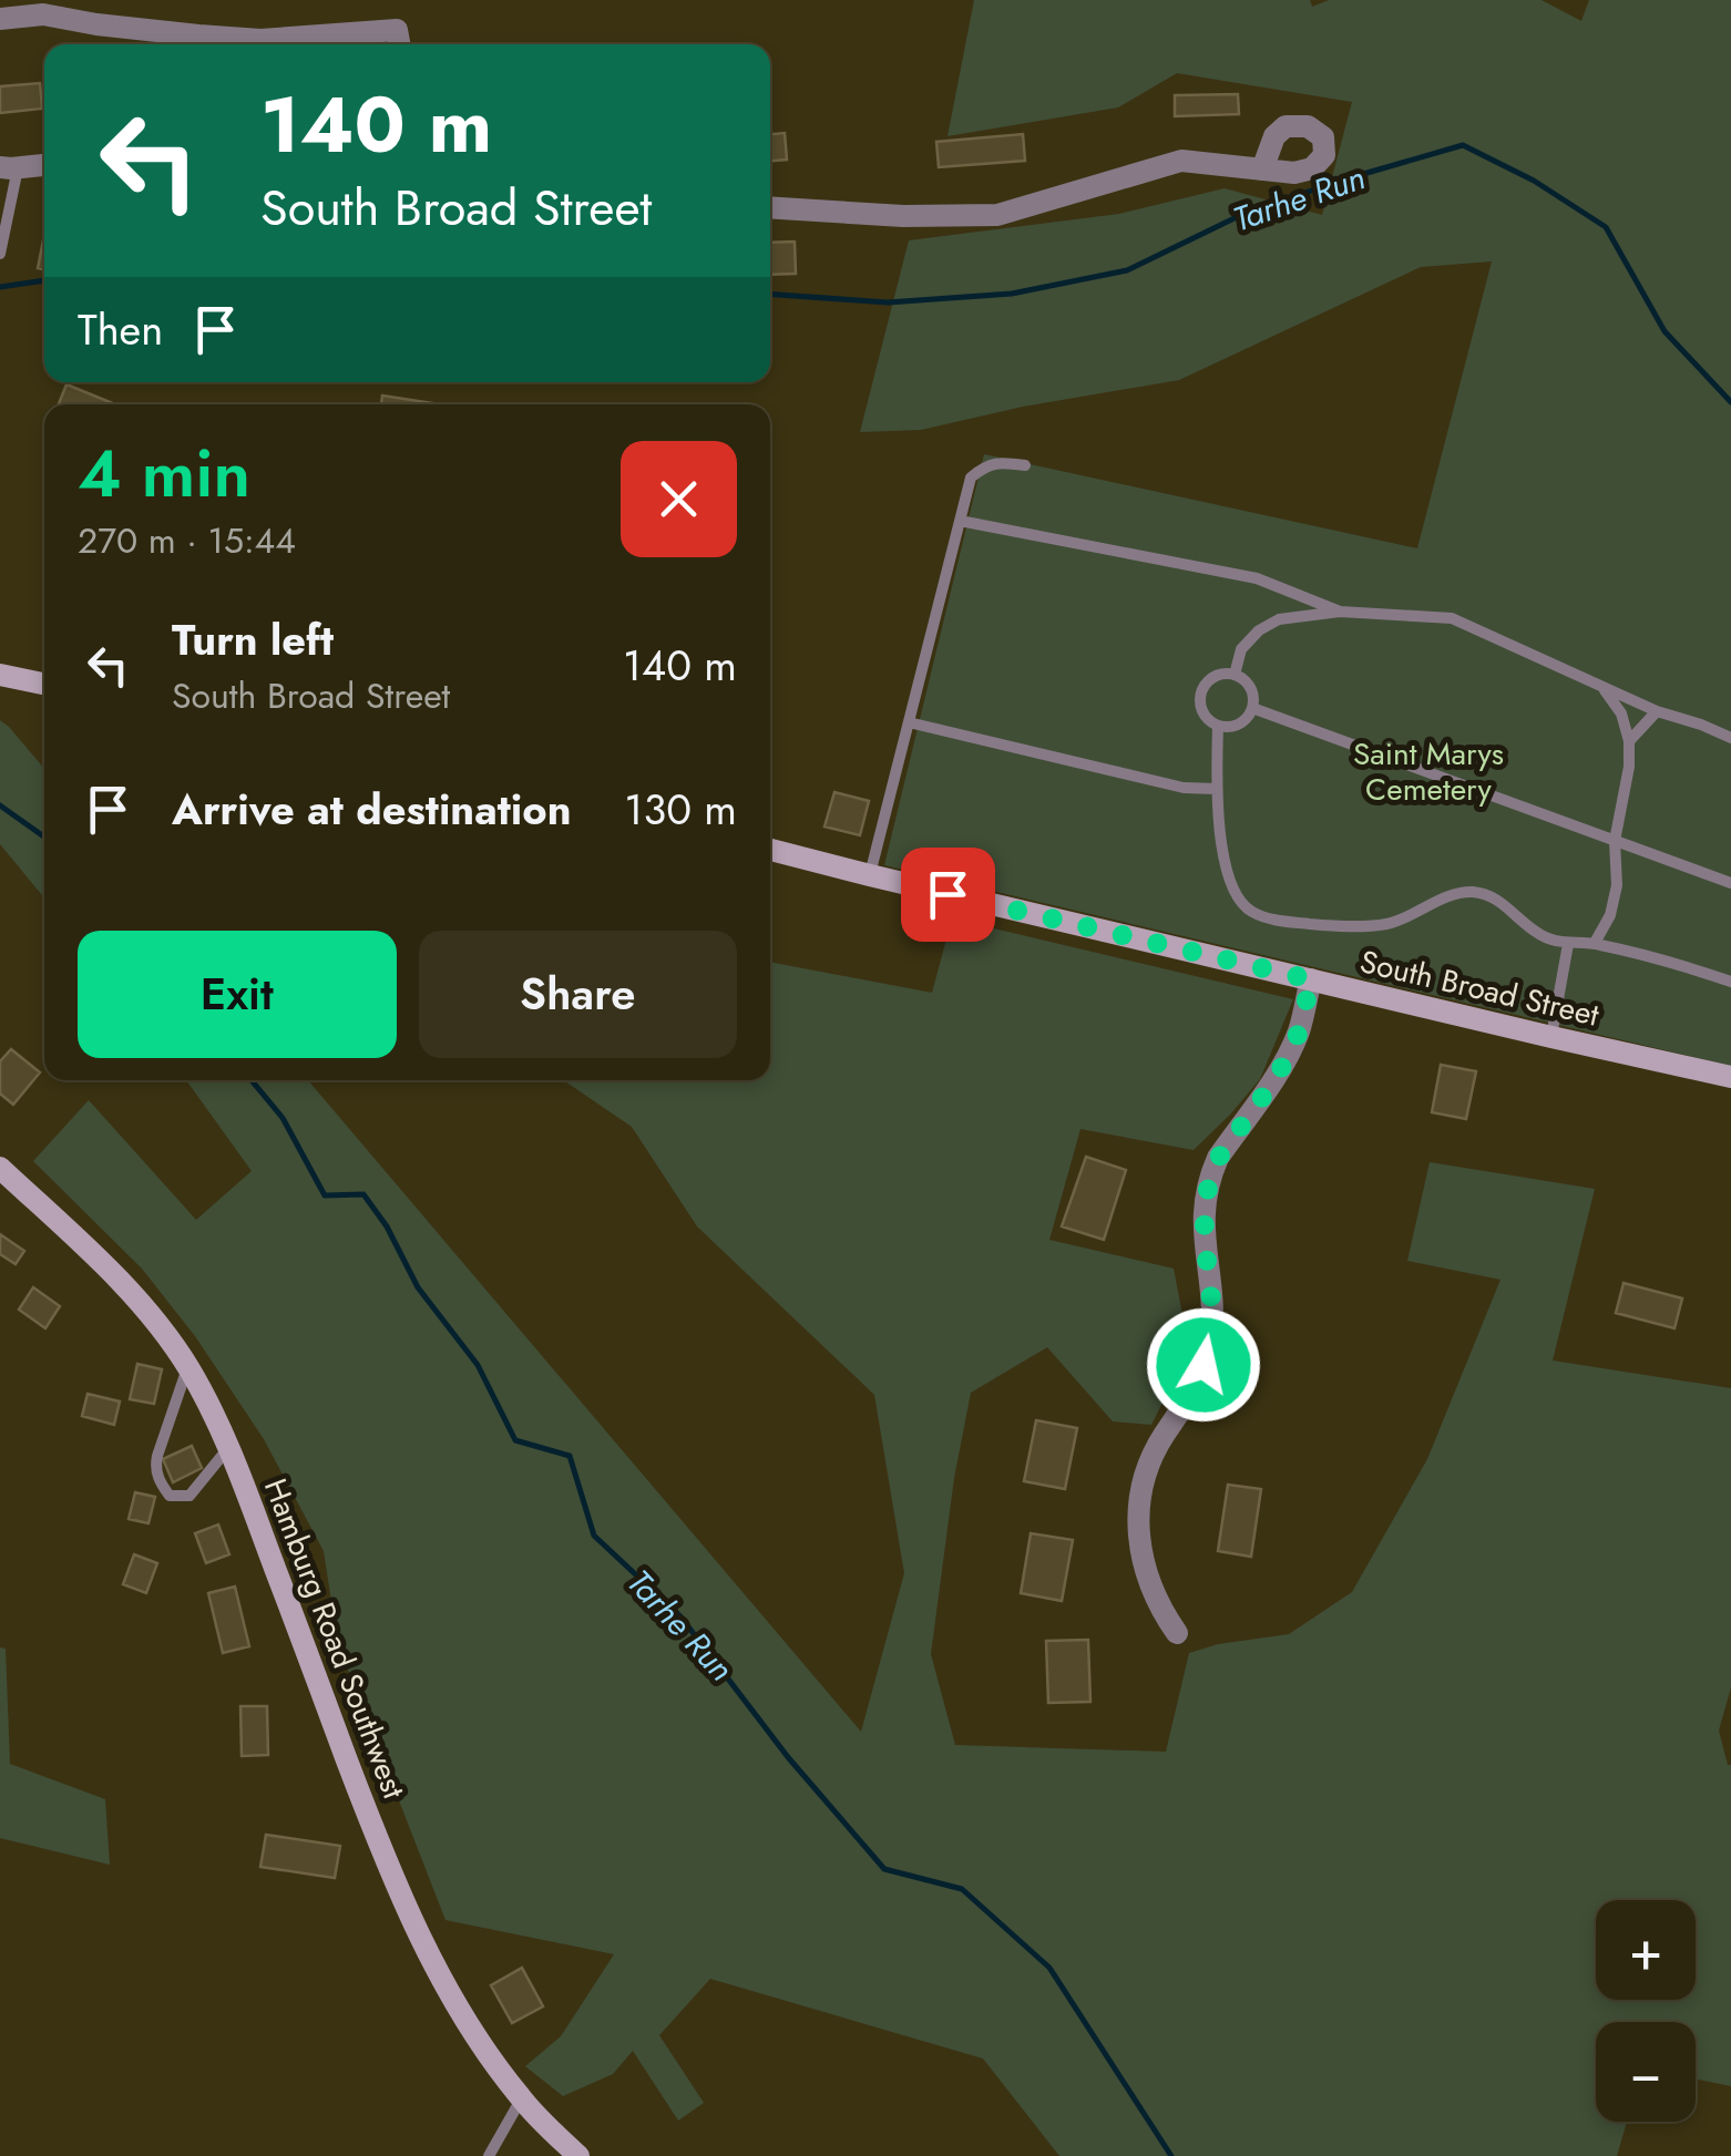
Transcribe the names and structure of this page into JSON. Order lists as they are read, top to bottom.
{
  "streets": {
    "street": ["South Broad Street", "Hamburg Road Southwest"]
  },
  "water": ["Tarhe Run"],
  "parks": ["Saint Marys Cemetery"],
  "page": {
    "turn": ["140 m", "South Broad Street"],
    "then": "Then",
    "heading": ["4 min", "270 m · 15:44"],
    "list": [
      {
        "name": "Turn left",
        "note": "South Broad Street",
        "value": "140 m"
      },
      {
        "name": "Arrive at destination",
        "value": "130 m"
      }
    ],
    "buttons": ["Exit", "Share"],
    "map_buttons": ["+", "−"]
  }
}
